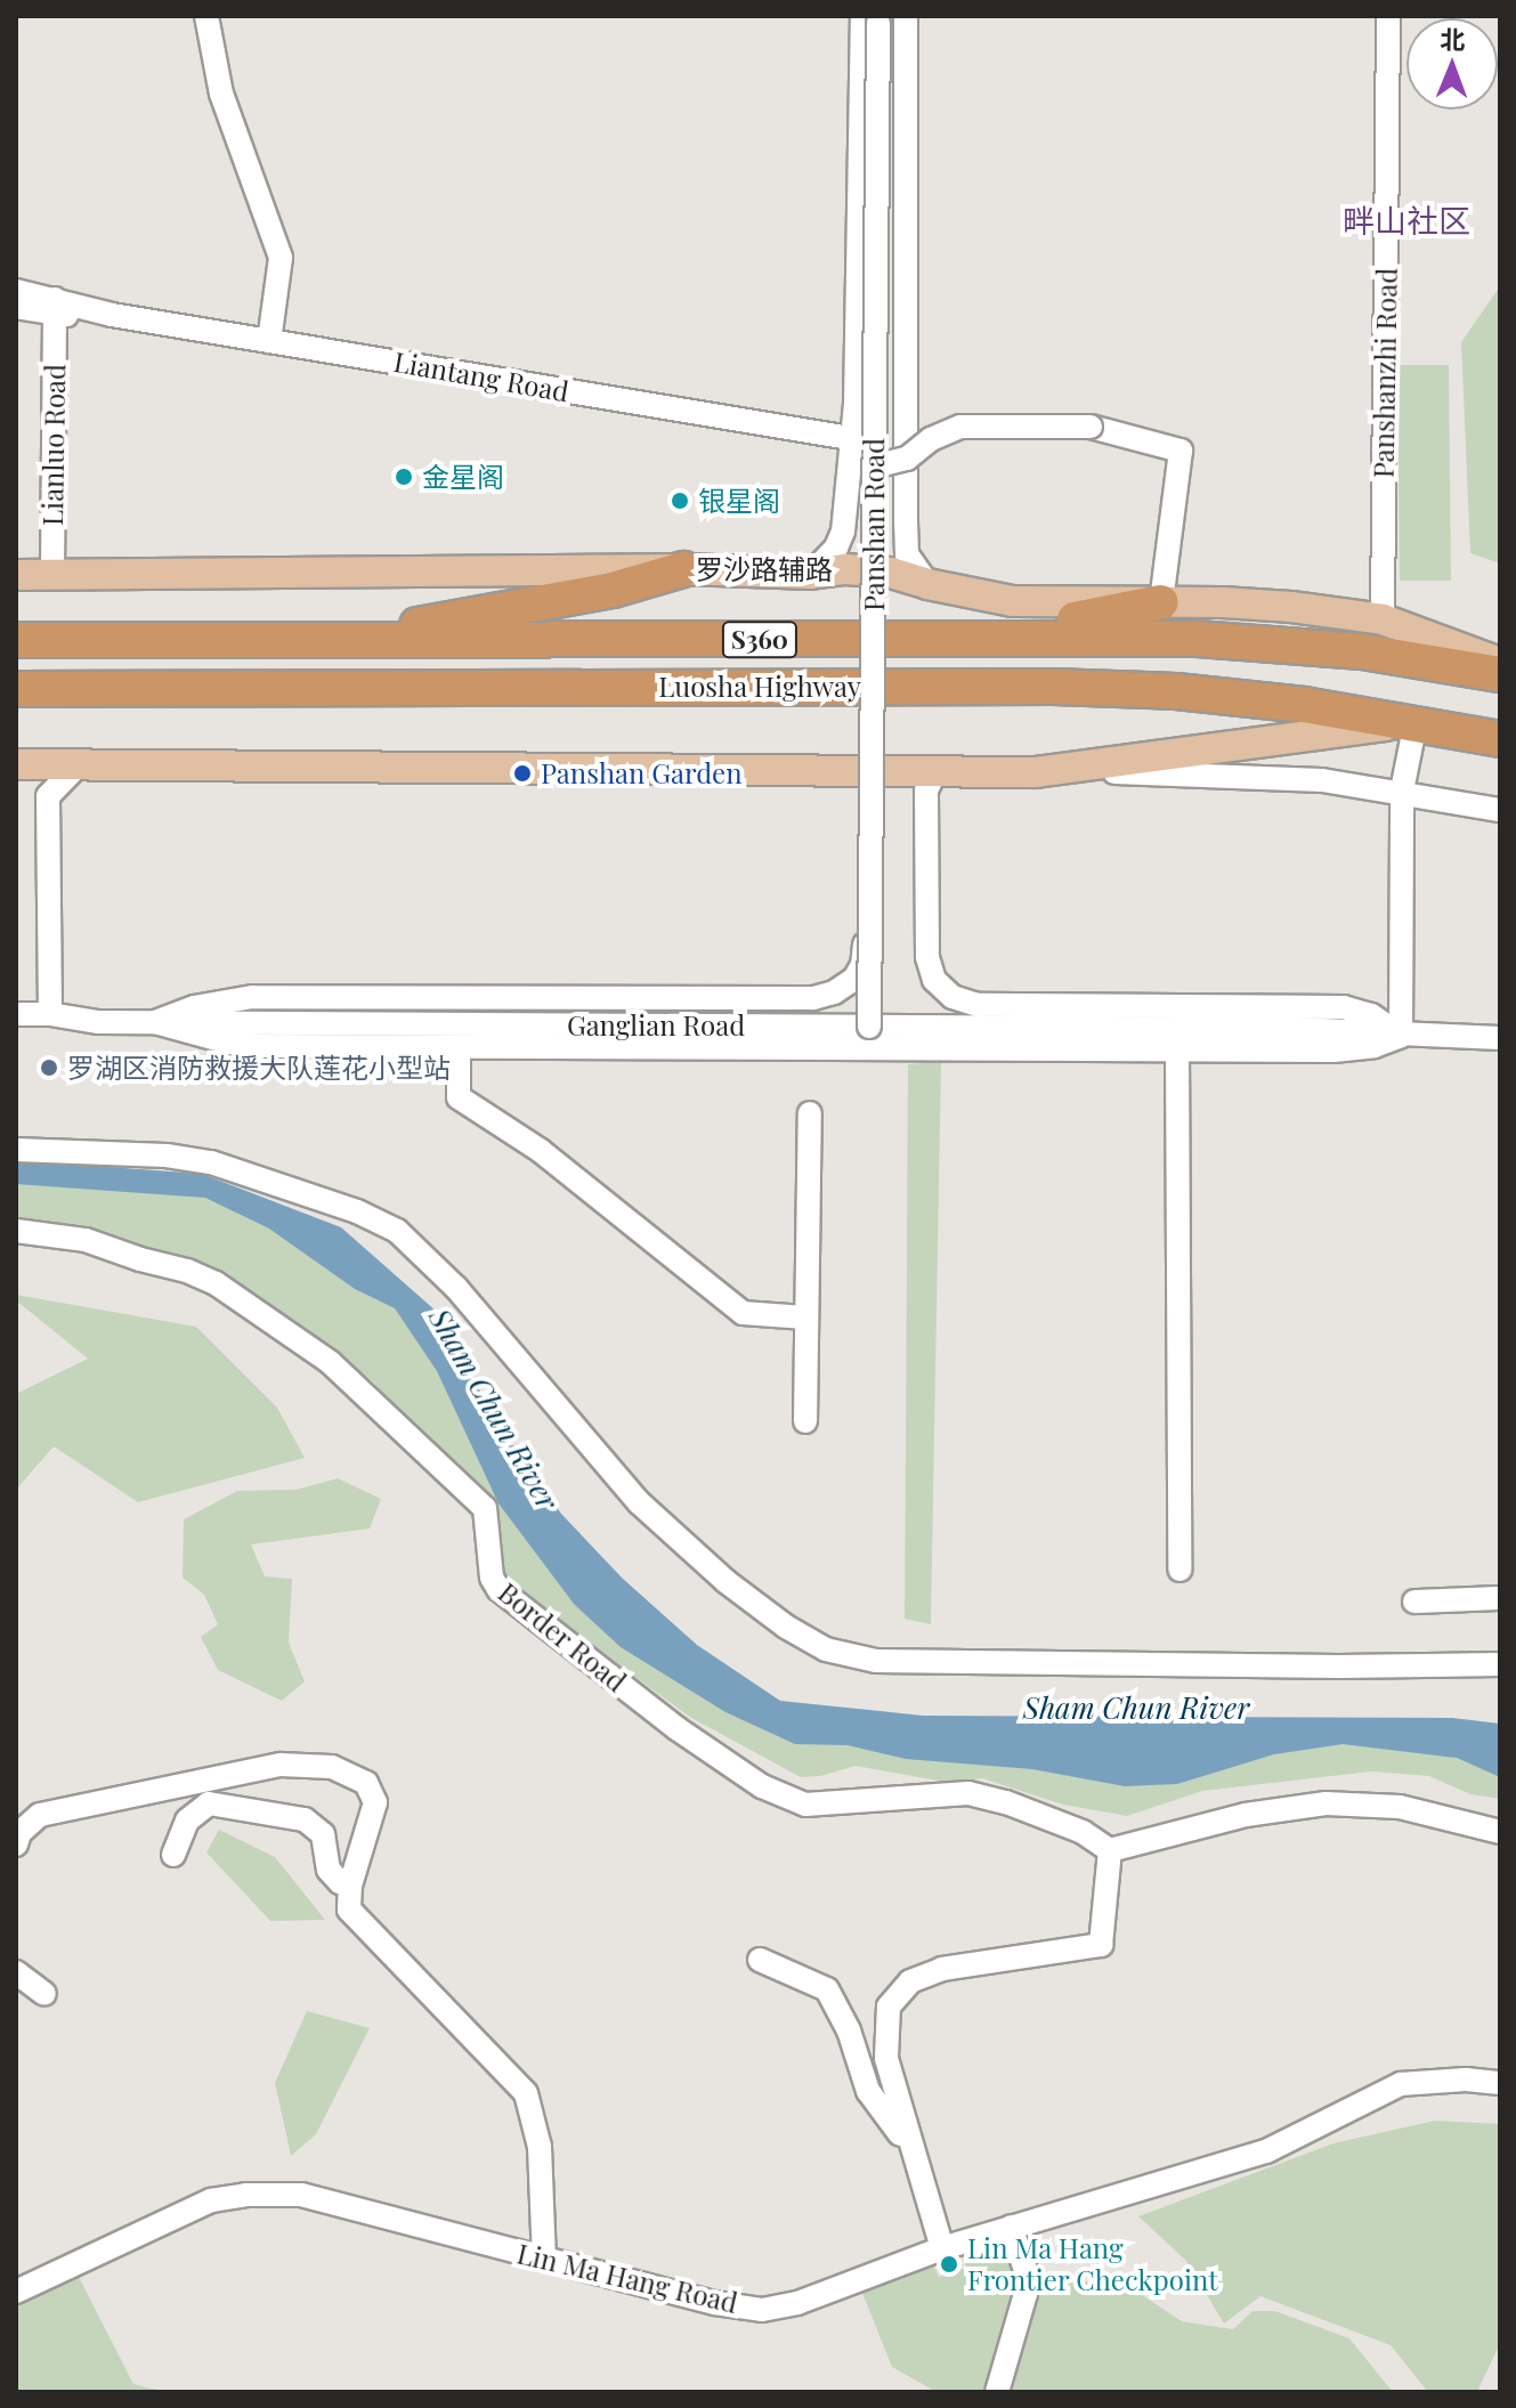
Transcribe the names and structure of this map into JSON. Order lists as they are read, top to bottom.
{
  "streets": {
    "highway": ["S360", "Luosha Highway"],
    "main road": ["罗沙路辅路"],
    "street": [
      "Panshanzhi Road",
      "Liantang Road",
      "Lianluo Road",
      "Panshan Road",
      "Ganglian Road",
      "Border Road",
      "Lin Ma Hang Road"
    ]
  },
  "crossings": [
    ["Panshanzhi Road", "罗沙路辅路"],
    ["Liantang Road", "Lianluo Road"],
    ["Liantang Road", "Panshan Road"],
    ["Lianluo Road", "罗沙路辅路"],
    ["Panshan Road", "罗沙路辅路"],
    ["Panshan Road", "Ganglian Road"]
  ],
  "districts": ["畔山社区"],
  "water": ["Sham Chun River"],
  "places": [
    "金星阁",
    "银星阁",
    "Panshan Garden",
    "罗湖区消防救援大队莲花小型站",
    "Lin Ma Hang Frontier Checkpoint"
  ],
  "north": "top"
}
